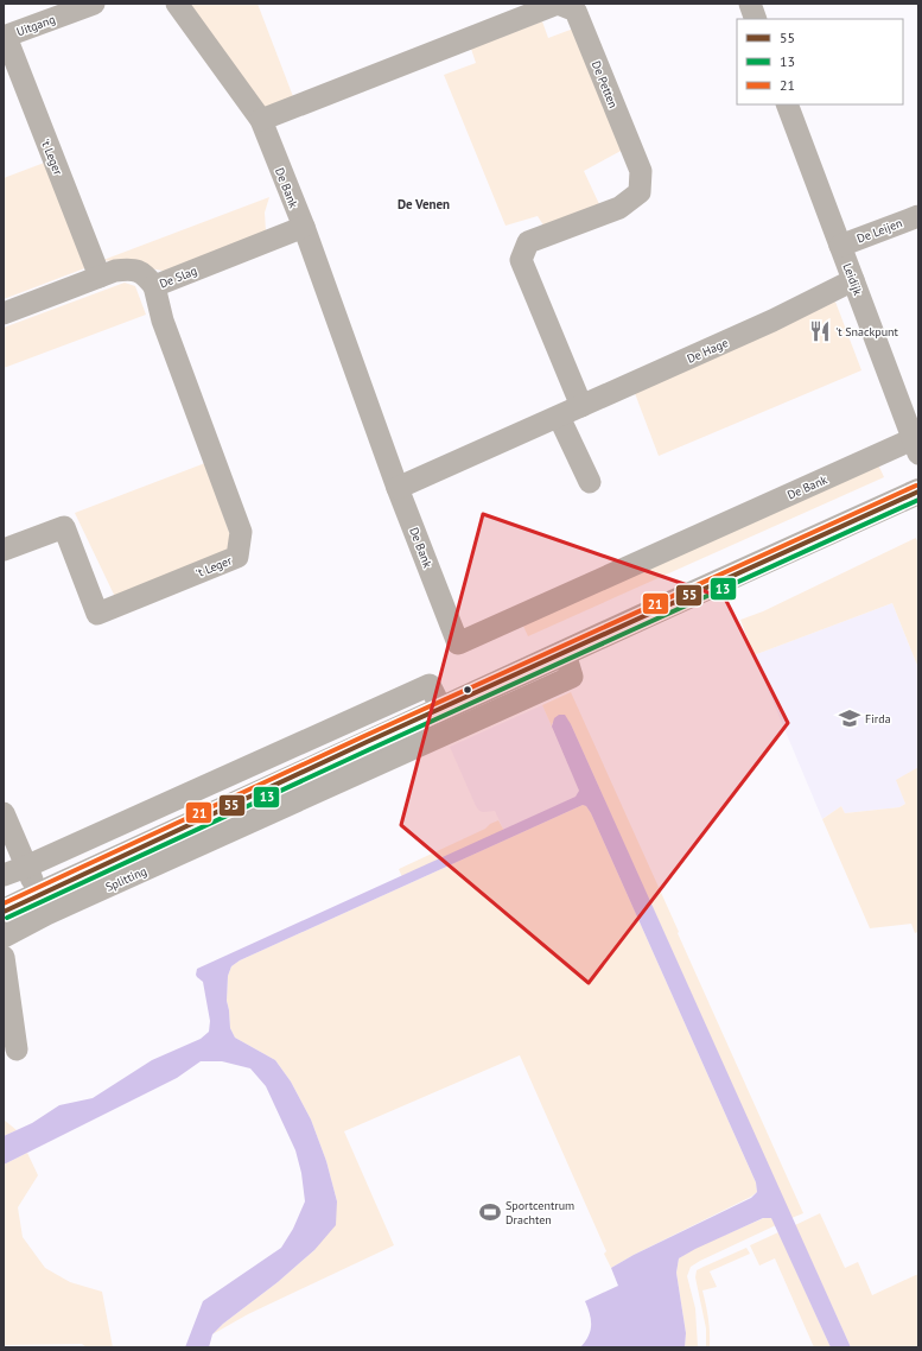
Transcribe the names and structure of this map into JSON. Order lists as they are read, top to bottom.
{
  "streets": {
    "main road": ["Splitting"],
    "street": [
      "Uitgang",
      "De Petten",
      "'t Leger",
      "De Bank",
      "De Leijen",
      "De Slag",
      "Leidijk",
      "De Hage"
    ]
  },
  "crossings": [
    ["Uitgang", "'t Leger"],
    ["De Petten", "De Bank"],
    ["De Petten", "De Hage"],
    ["'t Leger", "De Slag"],
    ["De Bank", "De Slag"],
    ["De Bank", "Leidijk"],
    ["De Bank", "De Hage"],
    ["De Leijen", "Leidijk"],
    ["Leidijk", "De Hage"]
  ],
  "districts": ["De Venen"],
  "places": {
    "restaurant": ["'t Snackpunt"],
    "school or university": ["Firda"],
    "sports": ["Sportcentrum Drachten"]
  },
  "lines": ["transit line 21", "transit line 55", "transit line 13"],
  "legend": ["55", "13", "21"]
}
